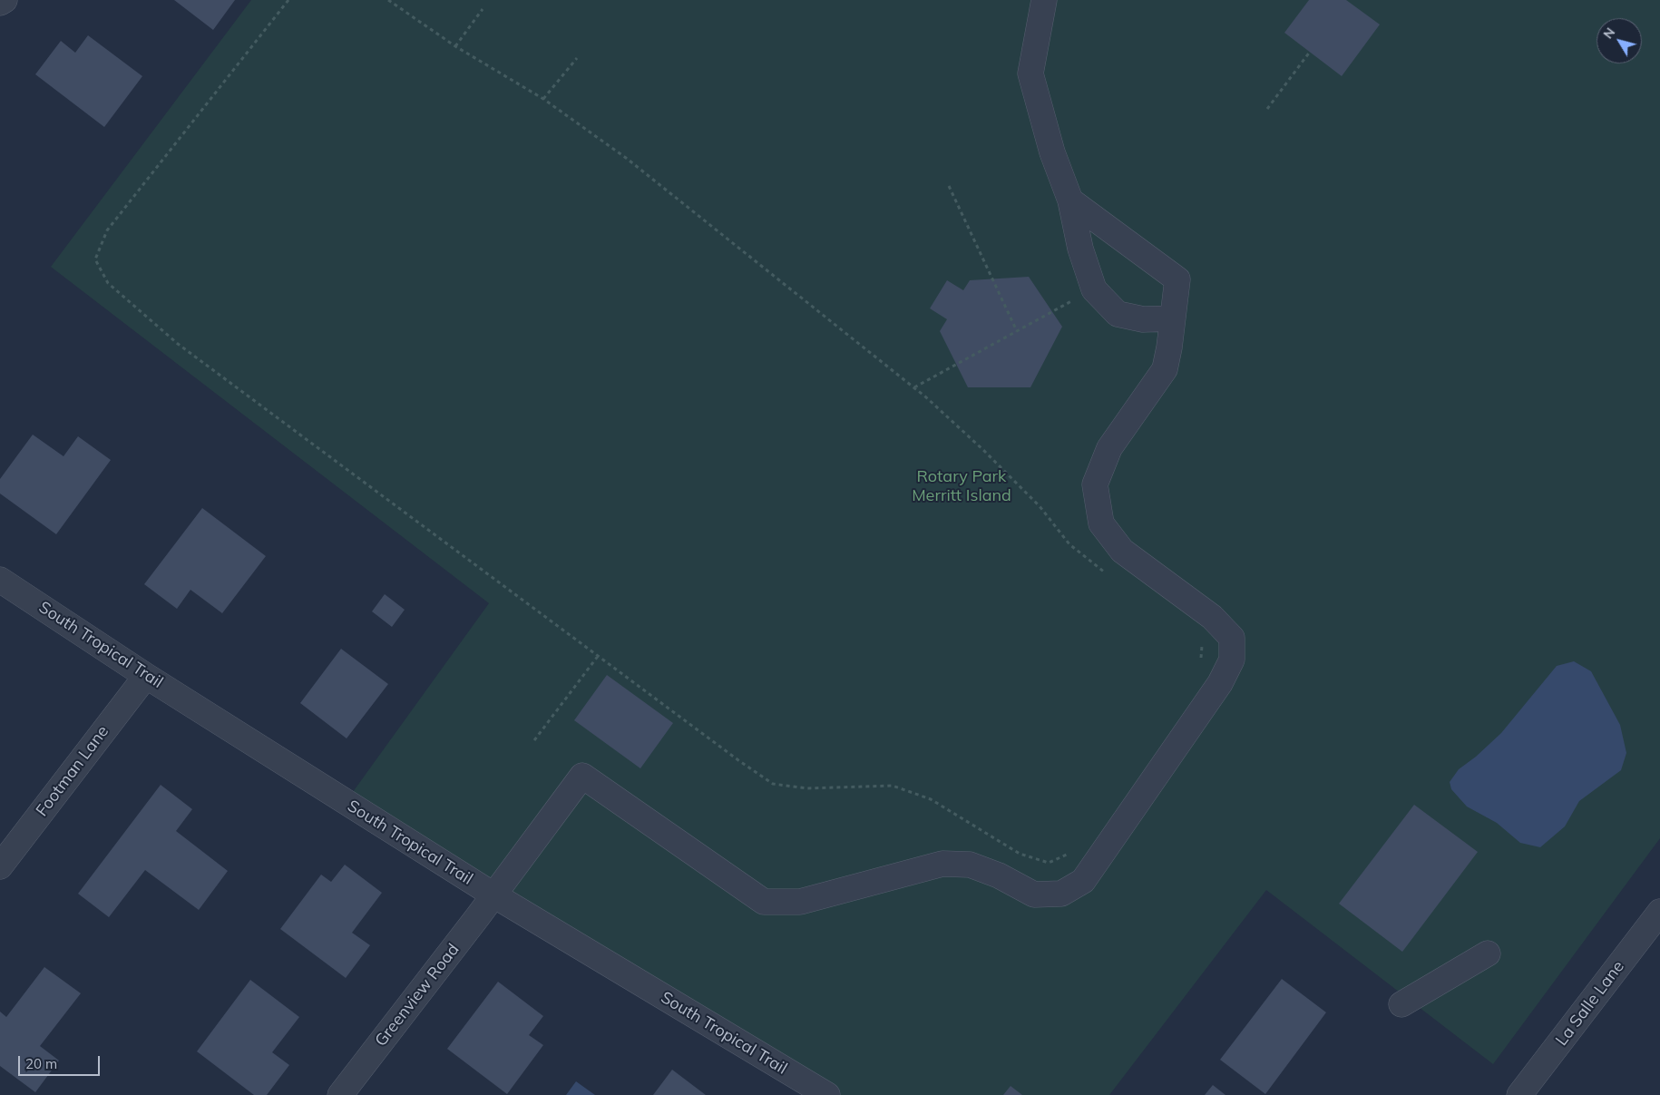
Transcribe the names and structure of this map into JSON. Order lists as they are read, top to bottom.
{
  "streets": {
    "street": [
      "South Tropical Trail",
      "Footman Lane",
      "Greenview Road",
      "La Salle Lane"
    ]
  },
  "crossings": [
    ["South Tropical Trail", "Footman Lane"],
    ["South Tropical Trail", "Greenview Road"]
  ],
  "parks": ["Rotary Park Merritt Island"],
  "scale_bar": "20 m",
  "north": "top left"
}
